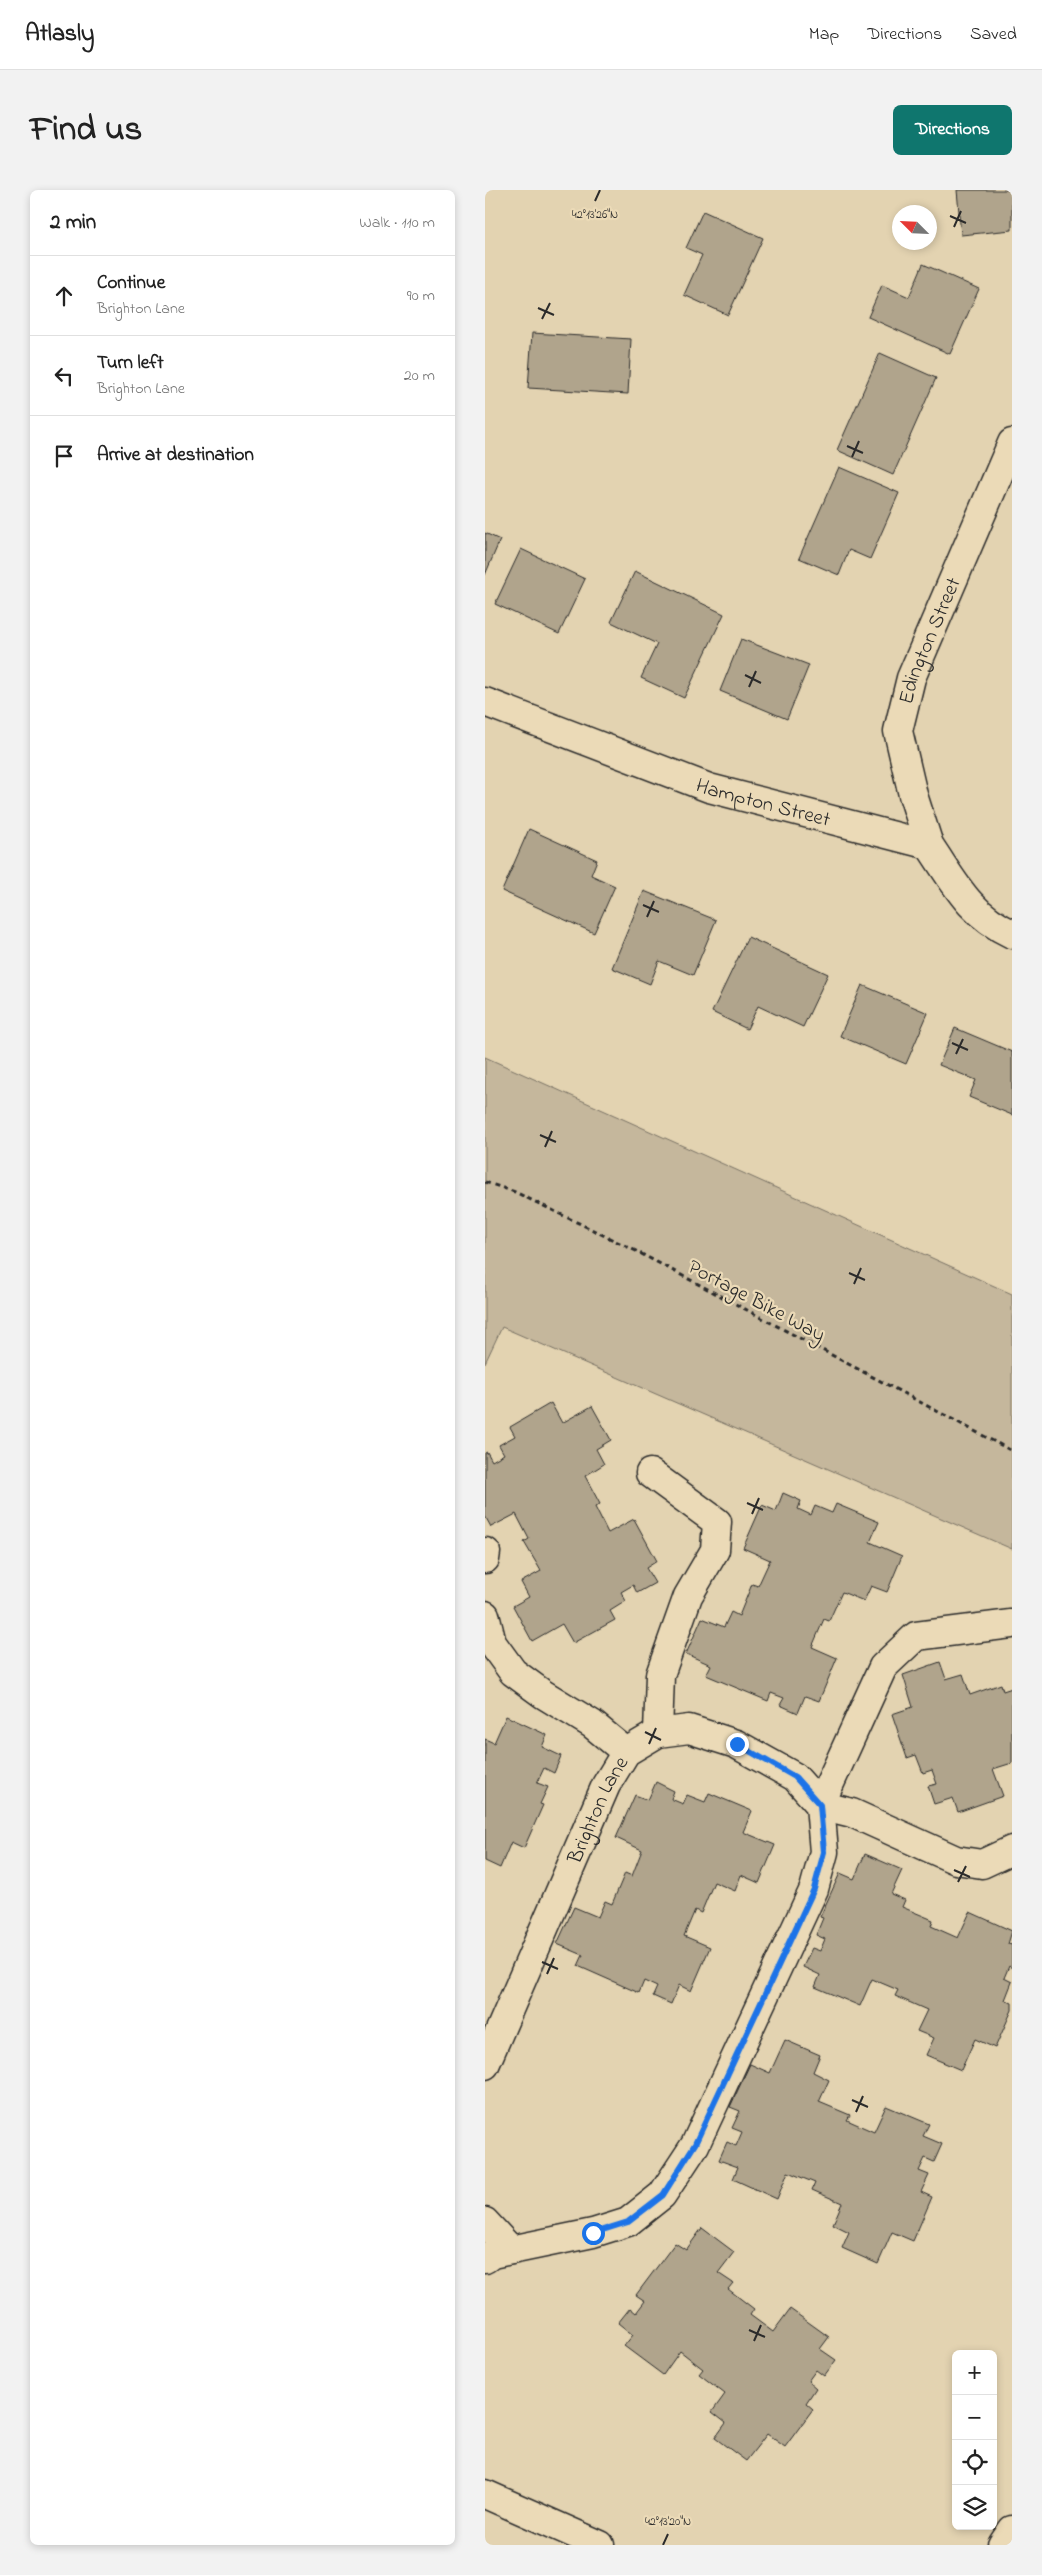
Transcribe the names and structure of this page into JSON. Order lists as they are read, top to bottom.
{
  "streets": {
    "street": ["Edington Street", "Hampton Street", "Brighton Lane"],
    "path": ["Portage Bike Way"]
  },
  "crossings": [
    ["Edington Street", "Hampton Street"]
  ],
  "north": "top left",
  "page": {
    "header": "Atlasly",
    "nav": ["Map", "Directions", "Saved"],
    "title": "Find us",
    "buttons": "Directions",
    "heading": ["2 min", "Walk · 110 m"],
    "list": [
      ["Continue", "Brighton Lane", "90 m"],
      ["Turn left", "Brighton Lane", "20 m"],
      "Arrive at destination"
    ],
    "map_buttons": ["+", "−"]
  },
  "coordinates": ["42°13'26\"N", "42°13'20\"N"]
}
